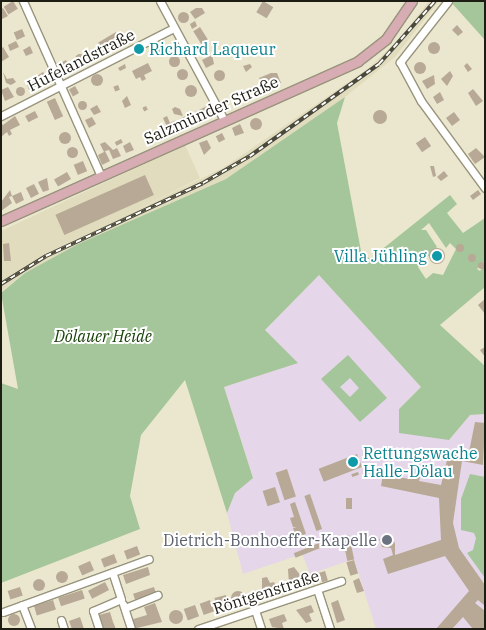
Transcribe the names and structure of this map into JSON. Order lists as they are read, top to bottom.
{
  "streets": {
    "main road": ["Salzmünder Straße"],
    "street": ["Hufelandstraße", "Röntgenstraße"]
  },
  "parks": ["Dölauer Heide"],
  "places": [
    "Richard Laqueur",
    "Villa Jühling",
    "Rettungswache Halle-Dölau",
    "Dietrich-Bonhoeffer-Kapelle"
  ]
}
